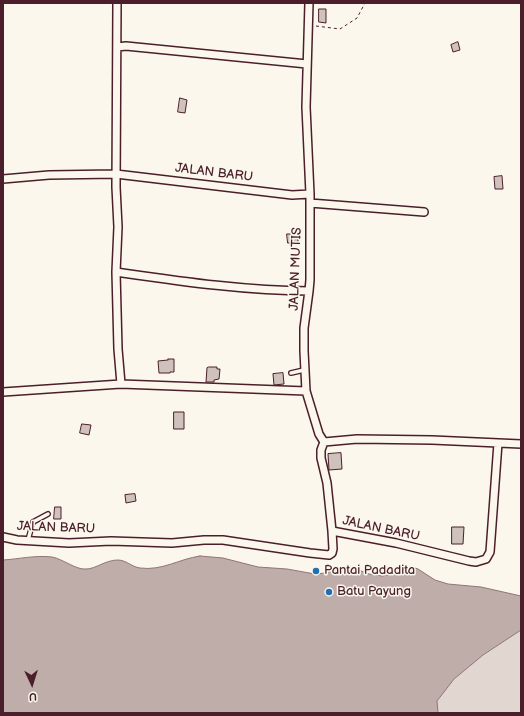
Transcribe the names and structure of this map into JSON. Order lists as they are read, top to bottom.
{
  "streets": {
    "street": ["JALAN BARU", "JALAN MUTIS"]
  },
  "crossings": [
    ["JALAN BARU", "JALAN MUTIS"]
  ],
  "places": ["Pantai Padadita", "Batu Payung"],
  "north": "bottom"
}
